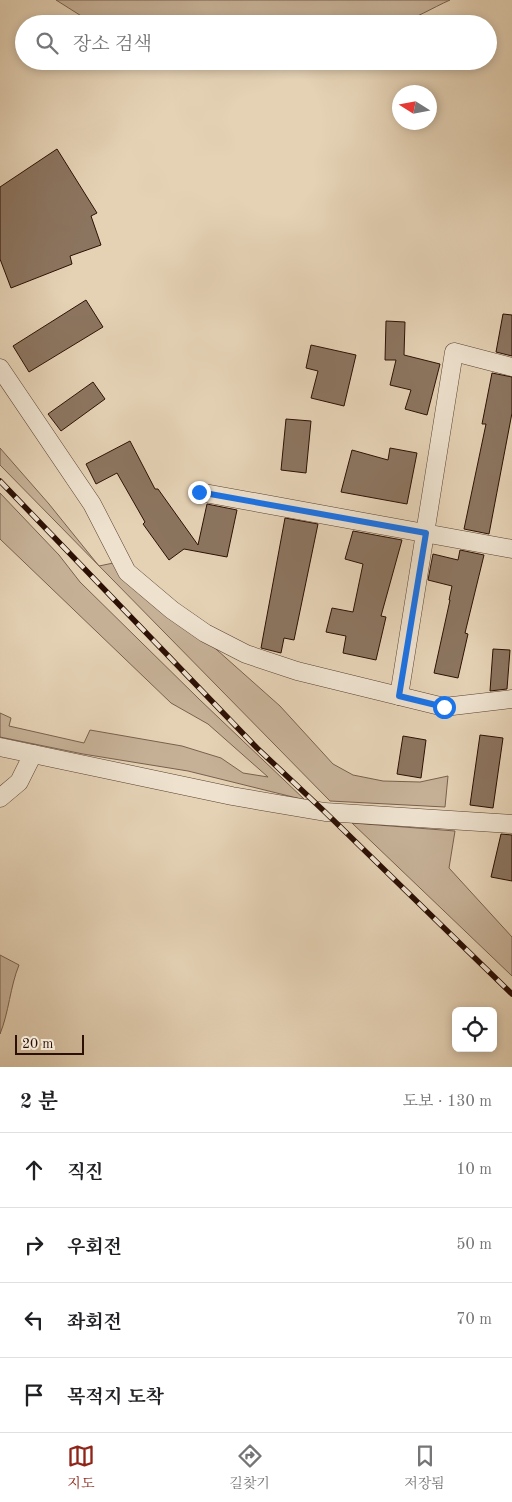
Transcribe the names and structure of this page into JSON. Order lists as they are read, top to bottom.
{
  "scale_bar": "20 m",
  "north": "left",
  "page": {
    "search": "장소 검색",
    "scale": "20 m",
    "heading": ["2 분", "도보 · 130 m"],
    "list": [
      ["직진", "10 m"],
      ["우회전", "50 m"],
      ["좌회전", "70 m"],
      "목적지 도착"
    ],
    "nav": ["지도", "길찾기", "저장됨"]
  }
}
